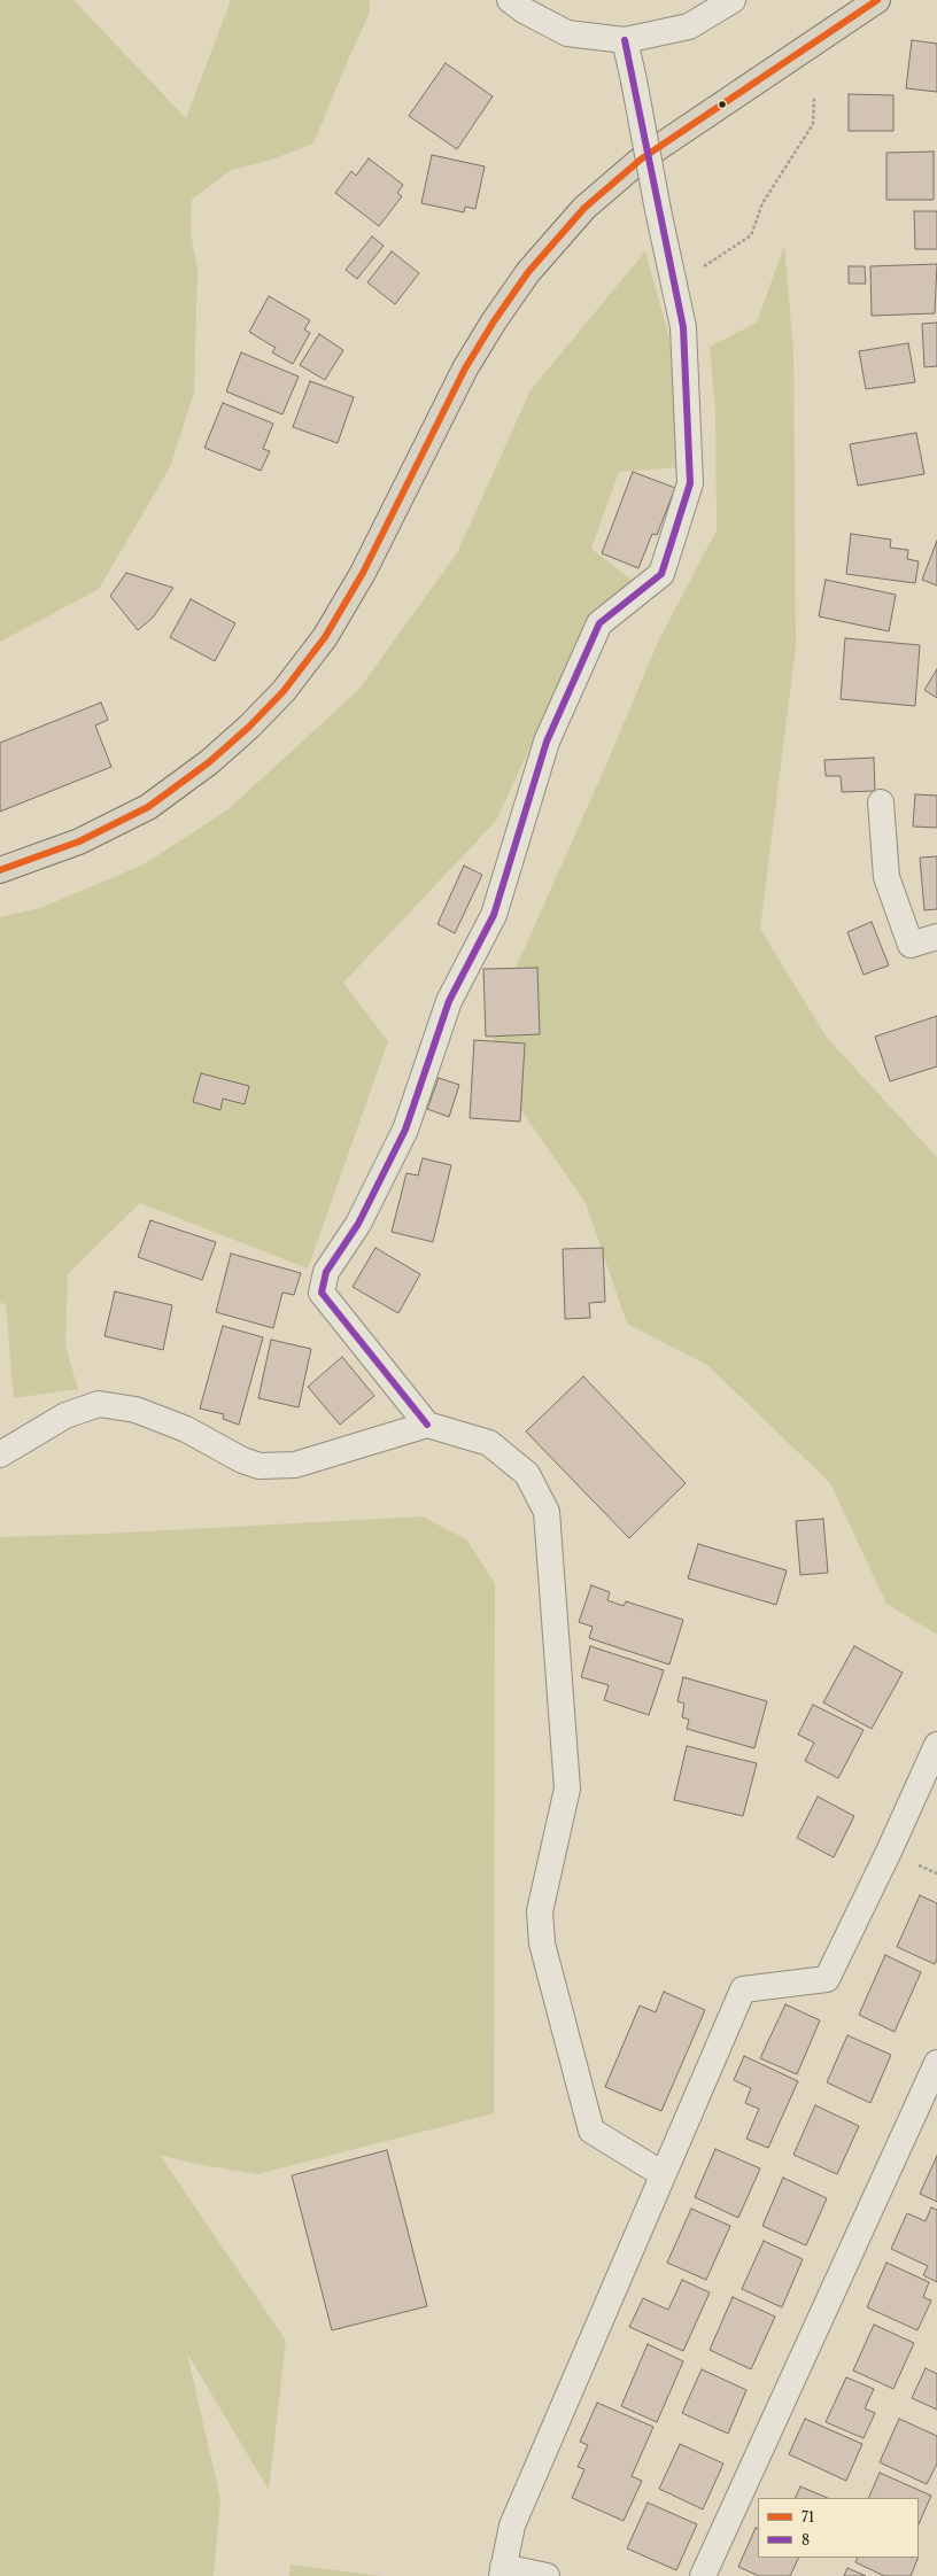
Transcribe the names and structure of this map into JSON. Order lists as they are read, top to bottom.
{
  "lines": ["transit line 71", "transit line 8"],
  "legend": ["71", "8"]
}
